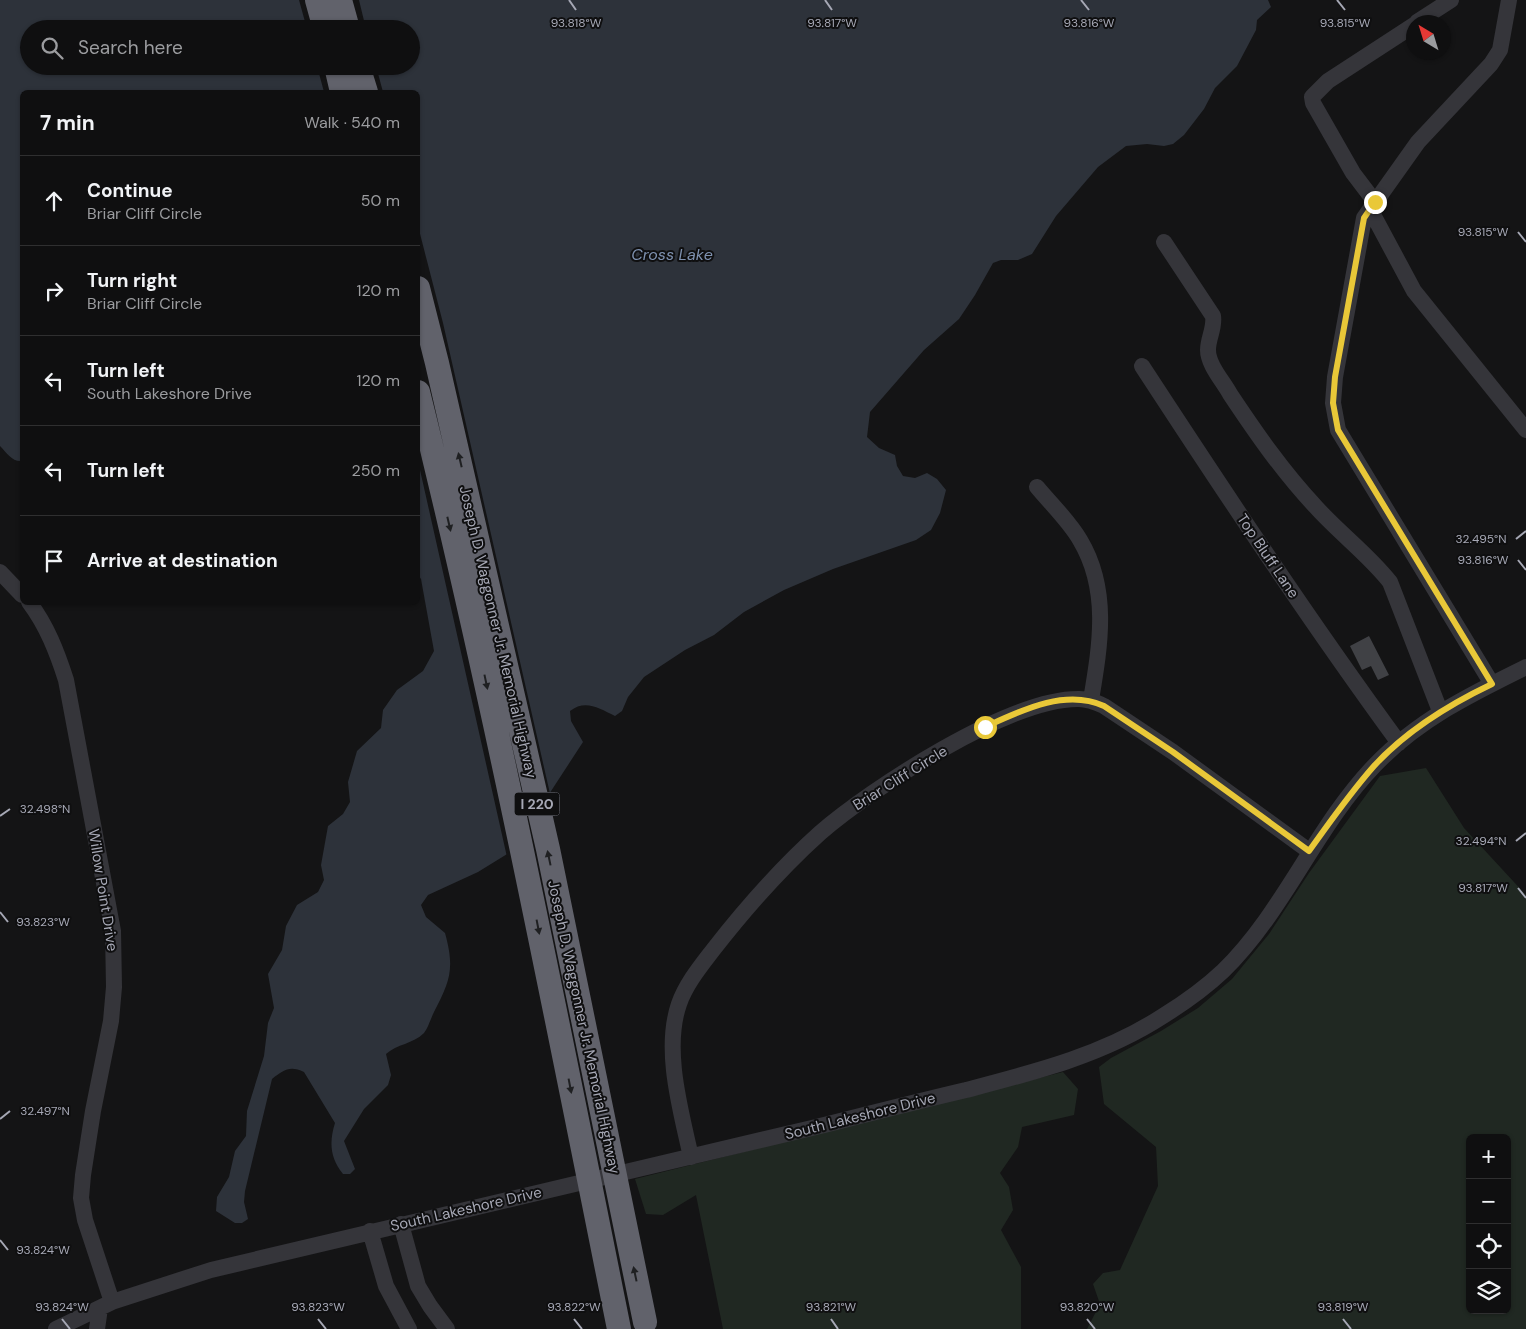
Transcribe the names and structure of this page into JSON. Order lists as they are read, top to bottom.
{
  "streets": {
    "highway": ["Joseph D. Waggonner Jr. Memorial Highway", "I 220"],
    "street": [
      "Top Bluff Lane",
      "Briar Cliff Circle",
      "Willow Point Drive",
      "South Lakeshore Drive"
    ]
  },
  "crossings": [
    ["Top Bluff Lane", "South Lakeshore Drive"],
    ["Briar Cliff Circle", "South Lakeshore Drive"],
    ["Willow Point Drive", "South Lakeshore Drive"]
  ],
  "water": ["Cross Lake"],
  "north": "top left",
  "page": {
    "search": "Search here",
    "heading": ["7 min", "Walk · 540 m"],
    "list": [
      ["Continue", "Briar Cliff Circle", "50 m"],
      ["Turn right", "Briar Cliff Circle", "120 m"],
      ["Turn left", "South Lakeshore Drive", "120 m"],
      ["Turn left", "250 m"],
      "Arrive at destination"
    ],
    "map_buttons": ["+", "−"]
  },
  "coordinates": [
    "93.818°W",
    "93.815°W",
    "93.817°W",
    "93.816°W",
    "32.495°N",
    "32.498°N",
    "32.494°N",
    "93.823°W",
    "32.497°N",
    "93.824°W",
    "93.822°W",
    "93.821°W",
    "93.820°W",
    "93.819°W"
  ]
}
